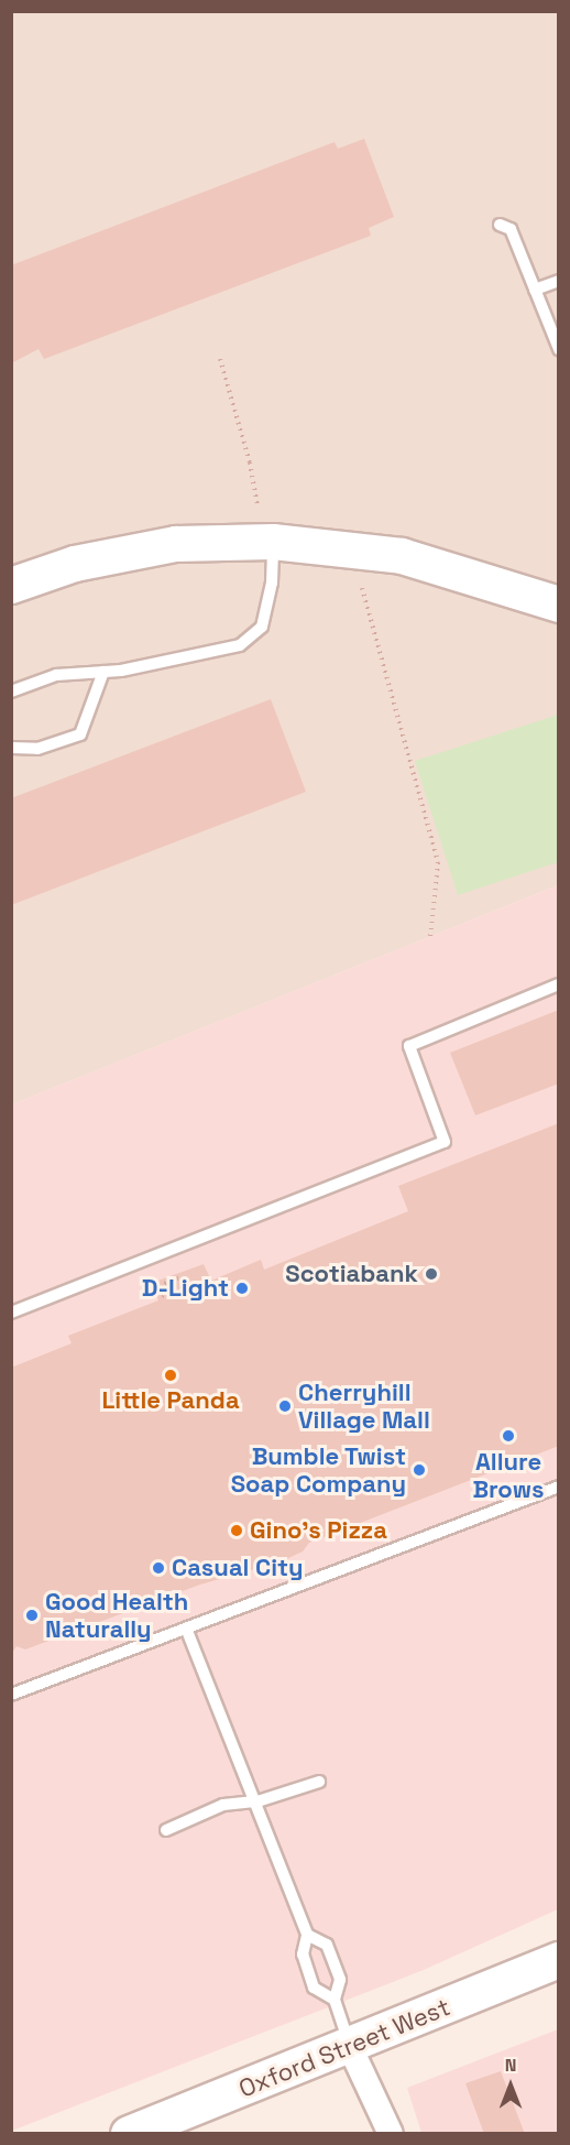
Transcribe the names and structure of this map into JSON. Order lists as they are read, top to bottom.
{
  "streets": {
    "street": ["Oxford Street West"]
  },
  "places": [
    "Scotiabank",
    "D-Light",
    "Little Panda",
    "Cherryhill Village Mall",
    "Allure Brows",
    "Bumble Twist Soap Company",
    "Gino's Pizza",
    "Casual City",
    "Good Health Naturally"
  ],
  "north": "top"
}
